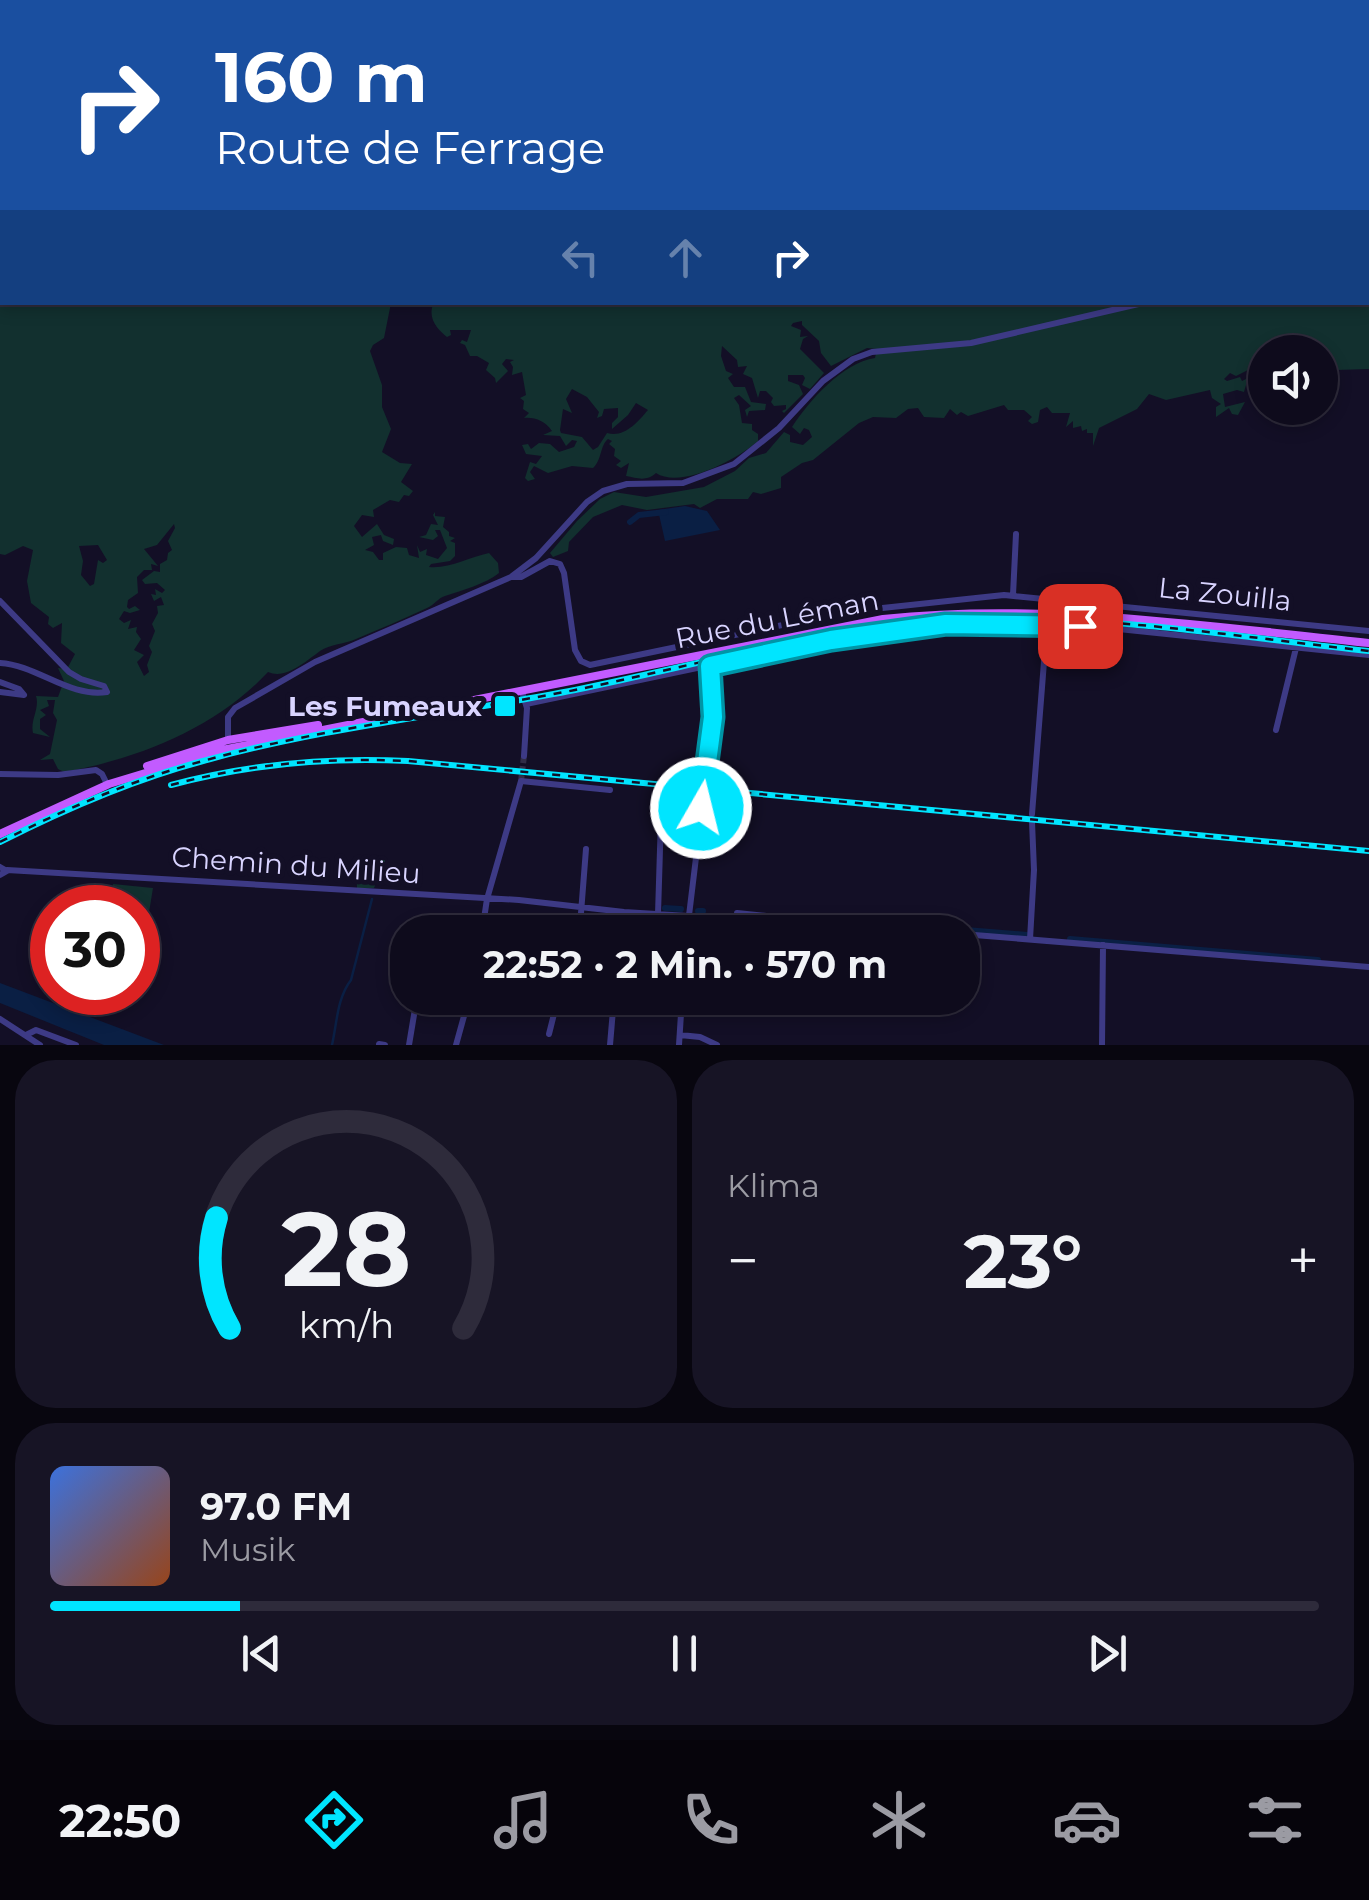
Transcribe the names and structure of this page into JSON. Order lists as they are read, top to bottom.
{
  "streets": {
    "main road": ["Rue du Léman"],
    "street": ["La Zouilla", "Chemin du Milieu"]
  },
  "places": {
    "transit": ["Les Fumeaux"]
  },
  "page": {
    "turn": ["160 m", "Route de Ferrage"],
    "limit": "30",
    "trip": "22:52 · 2 Min. · 570 m",
    "tile": "Klima",
    "heat": ["−", "23°", "+"],
    "song": ["97.0 FM", "Musik"],
    "tabs": "22:50",
    "gauge": ["28", "km/h"]
  }
}
